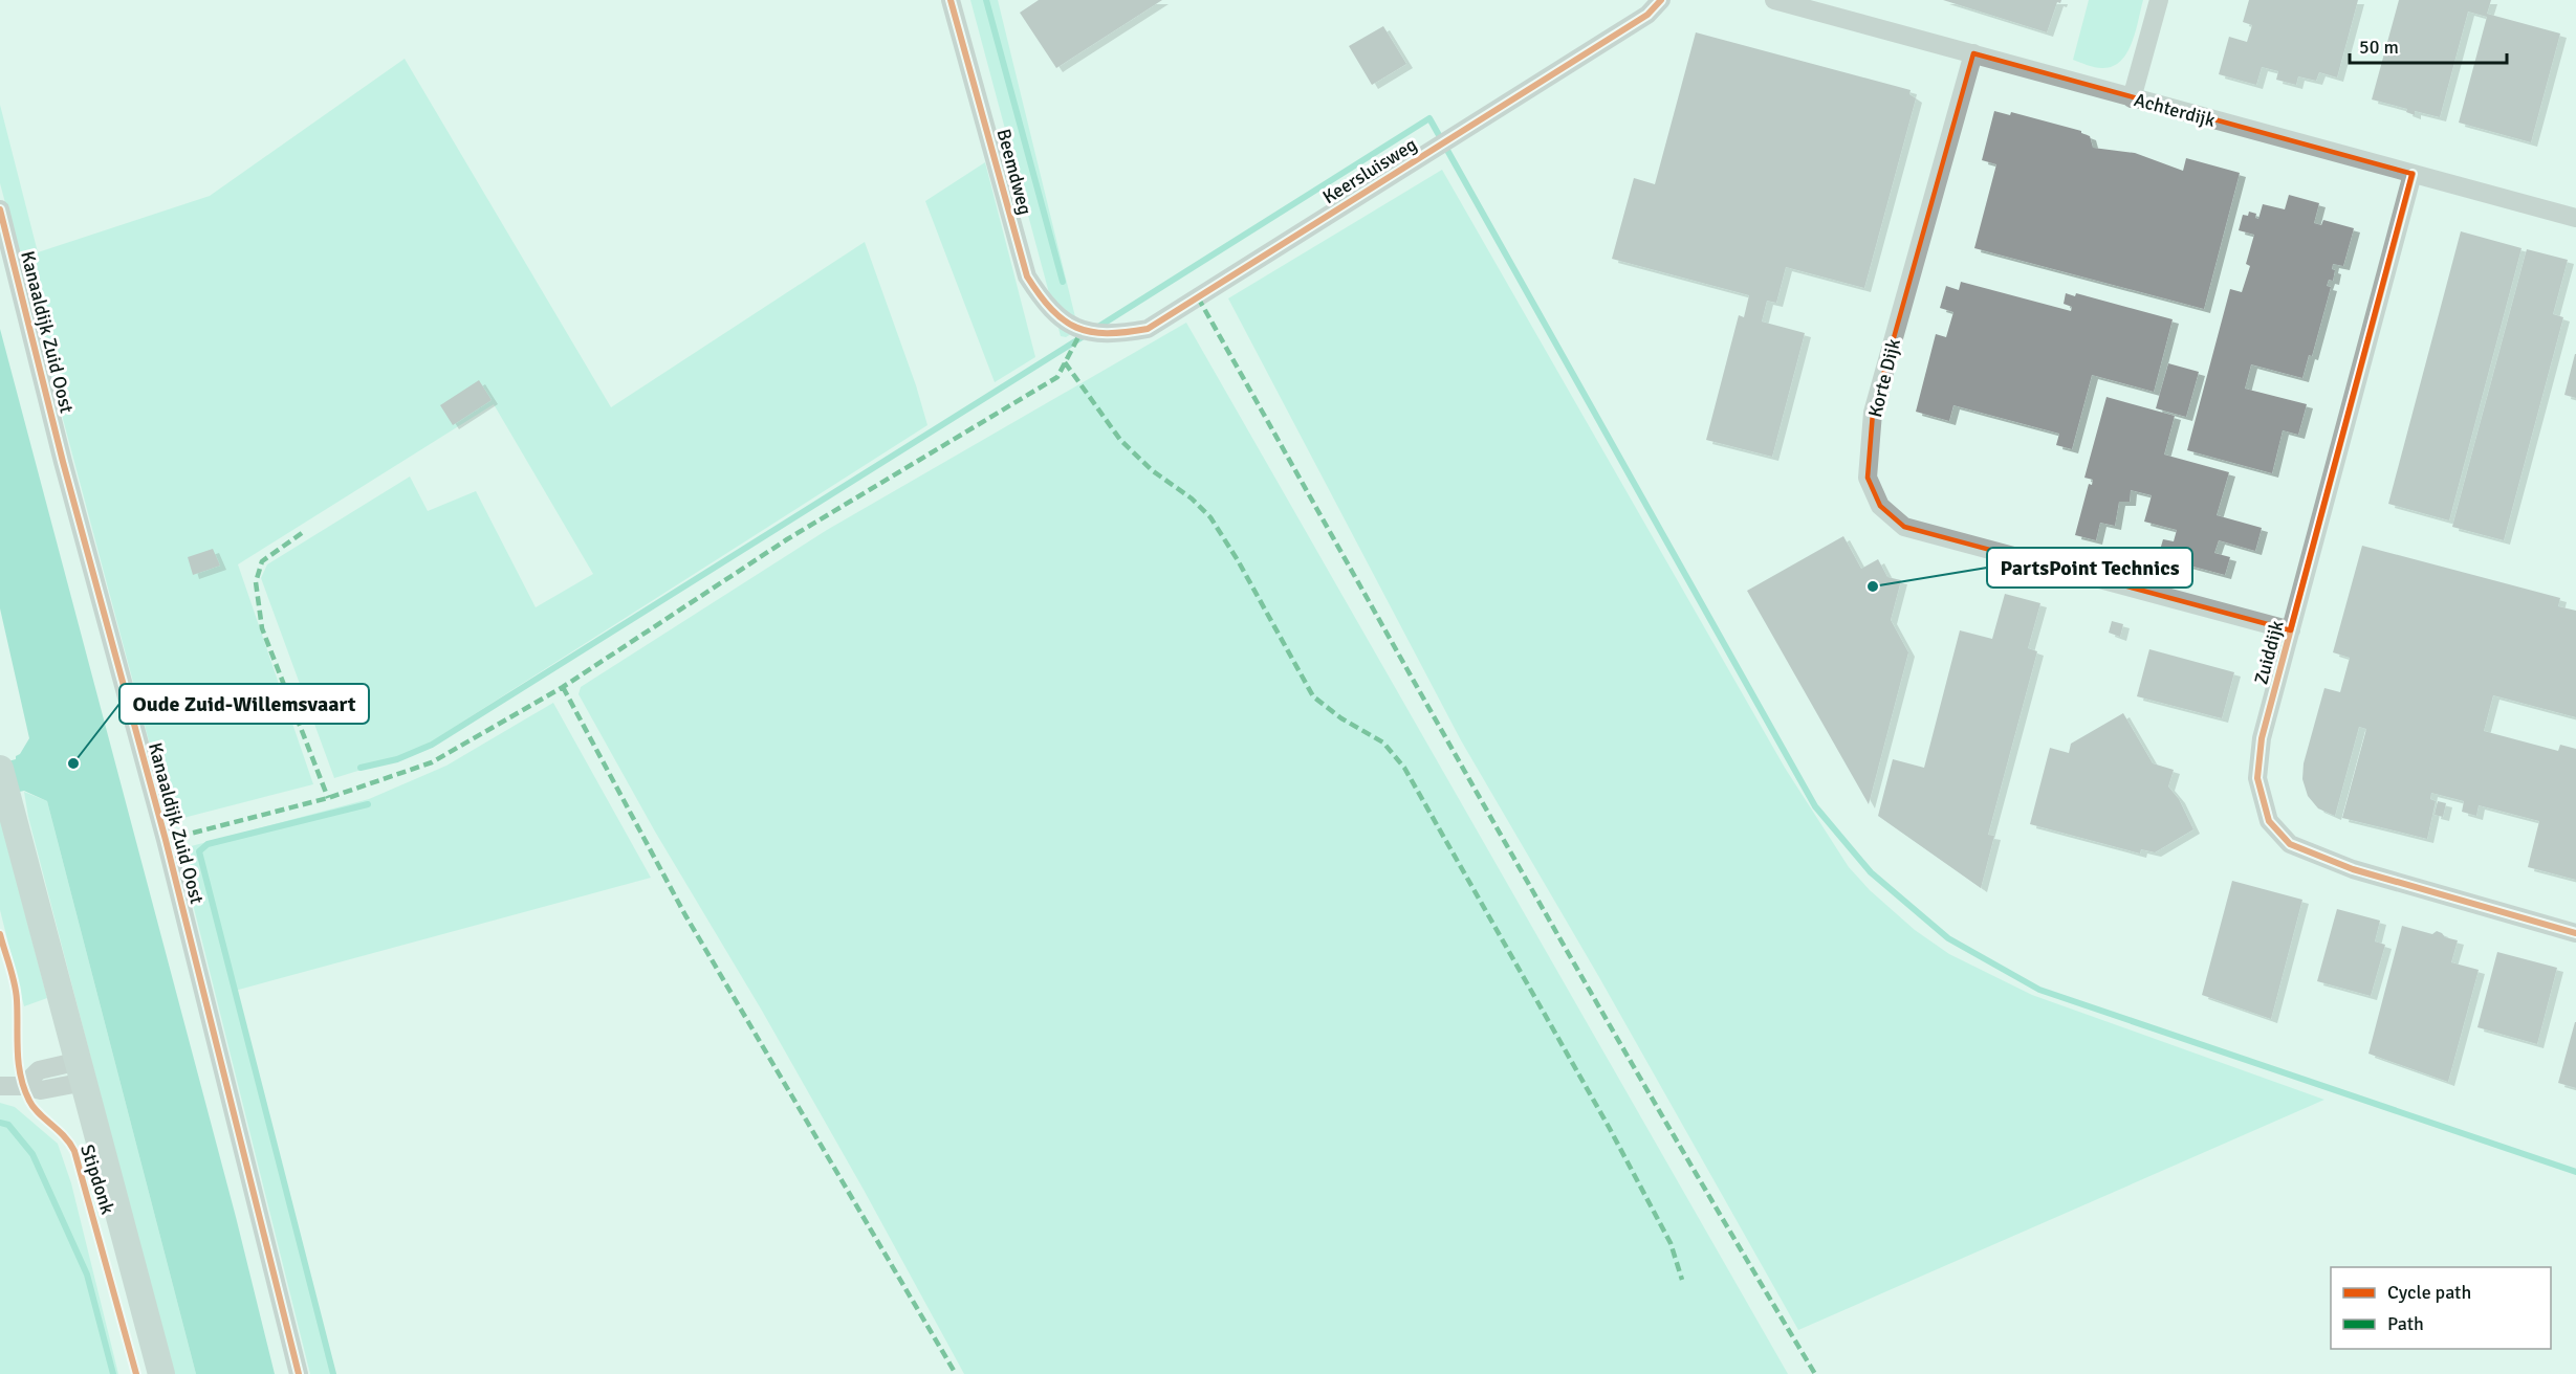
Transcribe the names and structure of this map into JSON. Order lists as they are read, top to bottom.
{
  "streets": {
    "main road": ["Stipdonk"],
    "street": [
      "Achterdijk",
      "Keersluisweg",
      "Beemdweg",
      "Kanaaldijk Zuid Oost",
      "Korte Dijk",
      "Zuiddijk"
    ]
  },
  "crossings": [
    ["Achterdijk", "Korte Dijk"],
    ["Achterdijk", "Zuiddijk"],
    ["Keersluisweg", "Beemdweg"],
    ["Korte Dijk", "Zuiddijk"]
  ],
  "places": ["PartsPoint Technics", "Oude Zuid-Willemsvaart"],
  "legend": ["Cycle path", "Path"],
  "scale_bar": "50 m"
}
